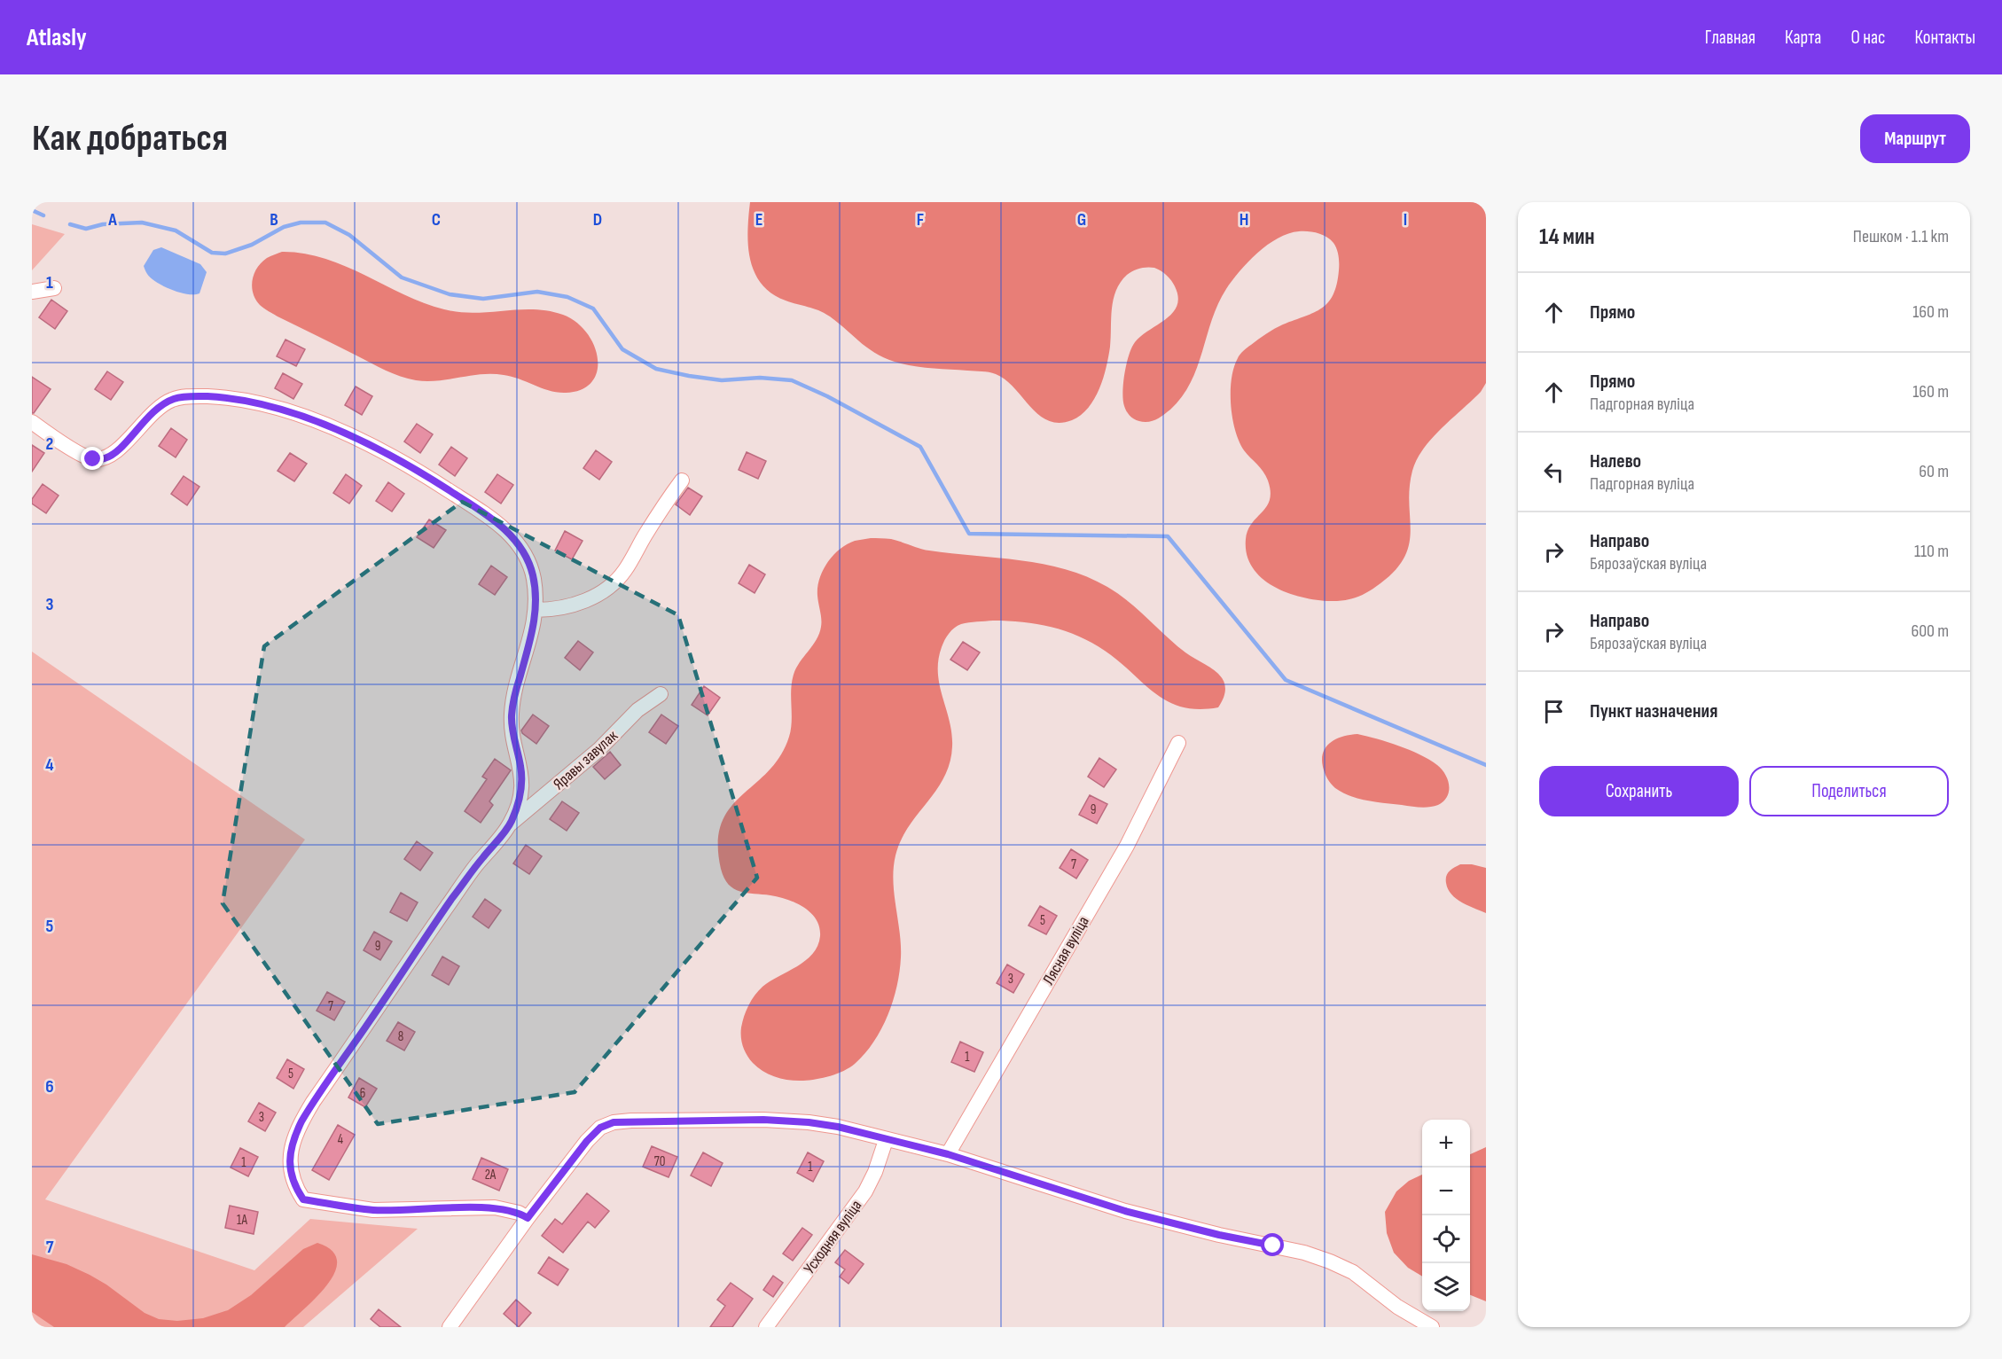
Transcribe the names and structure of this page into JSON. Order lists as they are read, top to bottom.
{
  "streets": {
    "street": ["Яравы завулак", "Лясная вуліца", "Усходняя вуліца"]
  },
  "house_numbers": [
    "9",
    "7",
    "5",
    "9",
    "3",
    "7",
    "8",
    "1",
    "5",
    "6",
    "3",
    "4",
    "70",
    "1",
    "1",
    "2А",
    "1А"
  ],
  "page": {
    "header": "Atlasly",
    "nav": [
      "Главная",
      "Карта",
      "О нас",
      "Контакты"
    ],
    "buttons": [
      "Маршрут",
      ["Сохранить", "Поделиться"]
    ],
    "title": "Как добраться",
    "heading": ["14 мин", "Пешком · 1.1 km"],
    "list": [
      ["Прямо", "160 m"],
      ["Прямо", "Падгорная вуліца", "160 m"],
      ["Налево", "Падгорная вуліца", "60 m"],
      ["Направо", "Бярозаўская вуліца", "110 m"],
      ["Направо", "Бярозаўская вуліца", "600 m"],
      "Пункт назначения"
    ],
    "map_buttons": ["+", "−"]
  },
  "grid": {
    "columns": [
      "A",
      "B",
      "C",
      "D",
      "E",
      "F",
      "G",
      "H",
      "I"
    ],
    "rows": [
      "1",
      "2",
      "3",
      "4",
      "5",
      "6",
      "7"
    ]
  }
}
